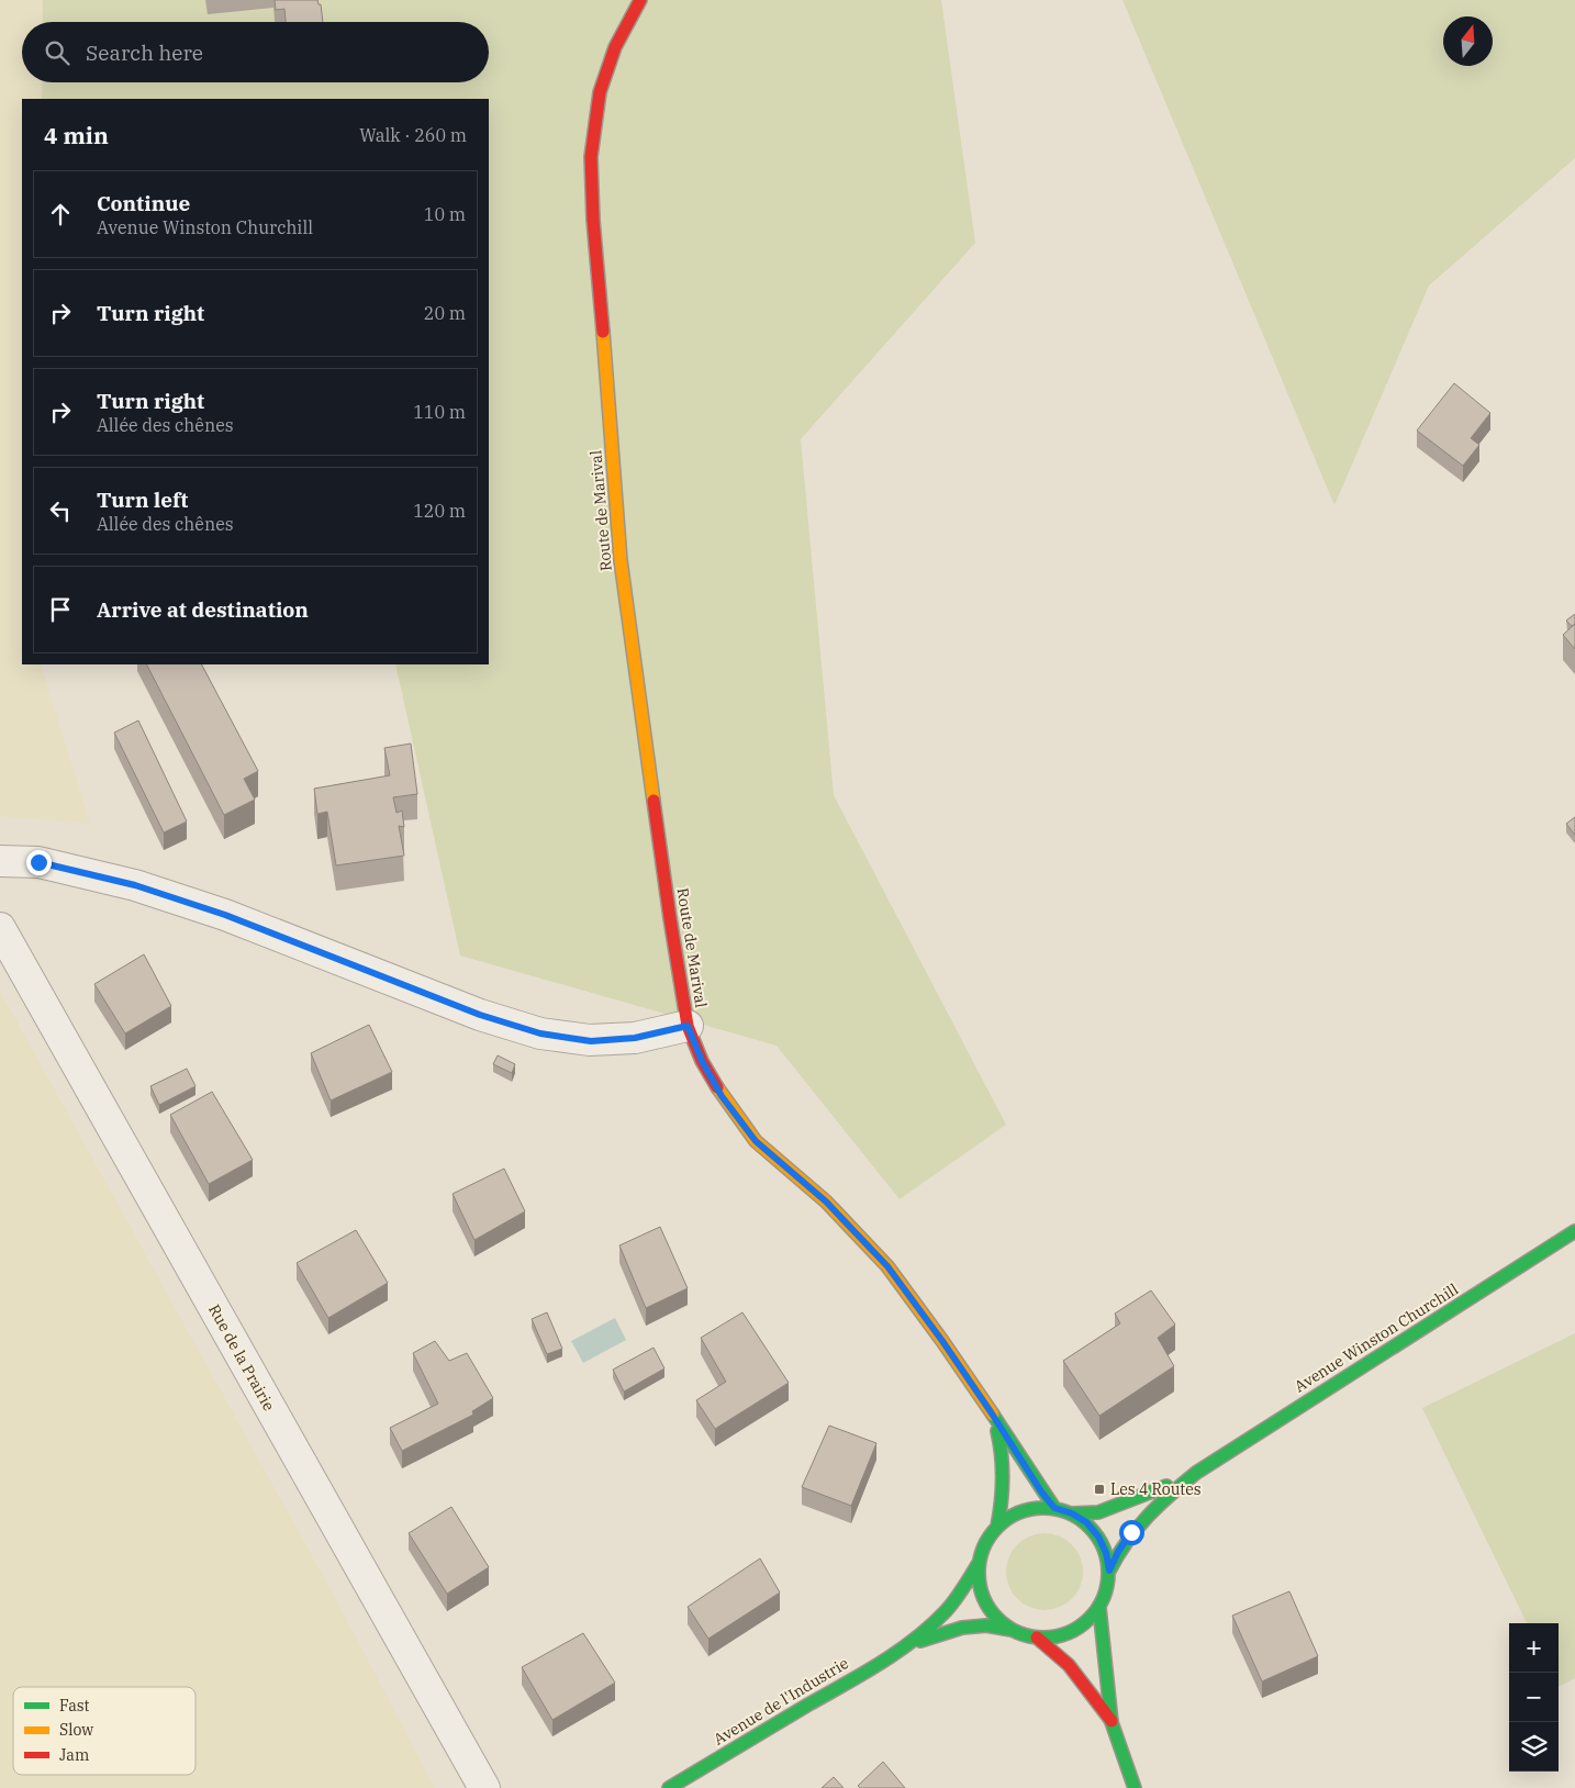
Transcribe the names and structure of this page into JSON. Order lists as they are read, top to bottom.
{
  "streets": {
    "main road": ["Route de Marival", "Avenue Winston Churchill", "Avenue de l'Industrie"],
    "street": ["Rue de la Prairie"]
  },
  "crossings": [
    ["Route de Marival", "Avenue Winston Churchill"],
    ["Route de Marival", "Avenue de l'Industrie"],
    ["Avenue Winston Churchill", "Avenue de l'Industrie"]
  ],
  "places": {
    "transit": ["Les 4 Routes"]
  },
  "legend": ["Fast", "Slow", "Jam"],
  "north": "top",
  "page": {
    "search": "Search here",
    "heading": ["4 min", "Walk · 260 m"],
    "list": [
      ["Continue", "Avenue Winston Churchill", "10 m"],
      ["Turn right", "20 m"],
      ["Turn right", "Allée des chênes", "110 m"],
      ["Turn left", "Allée des chênes", "120 m"],
      "Arrive at destination"
    ],
    "map_buttons": ["+", "−"]
  }
}
